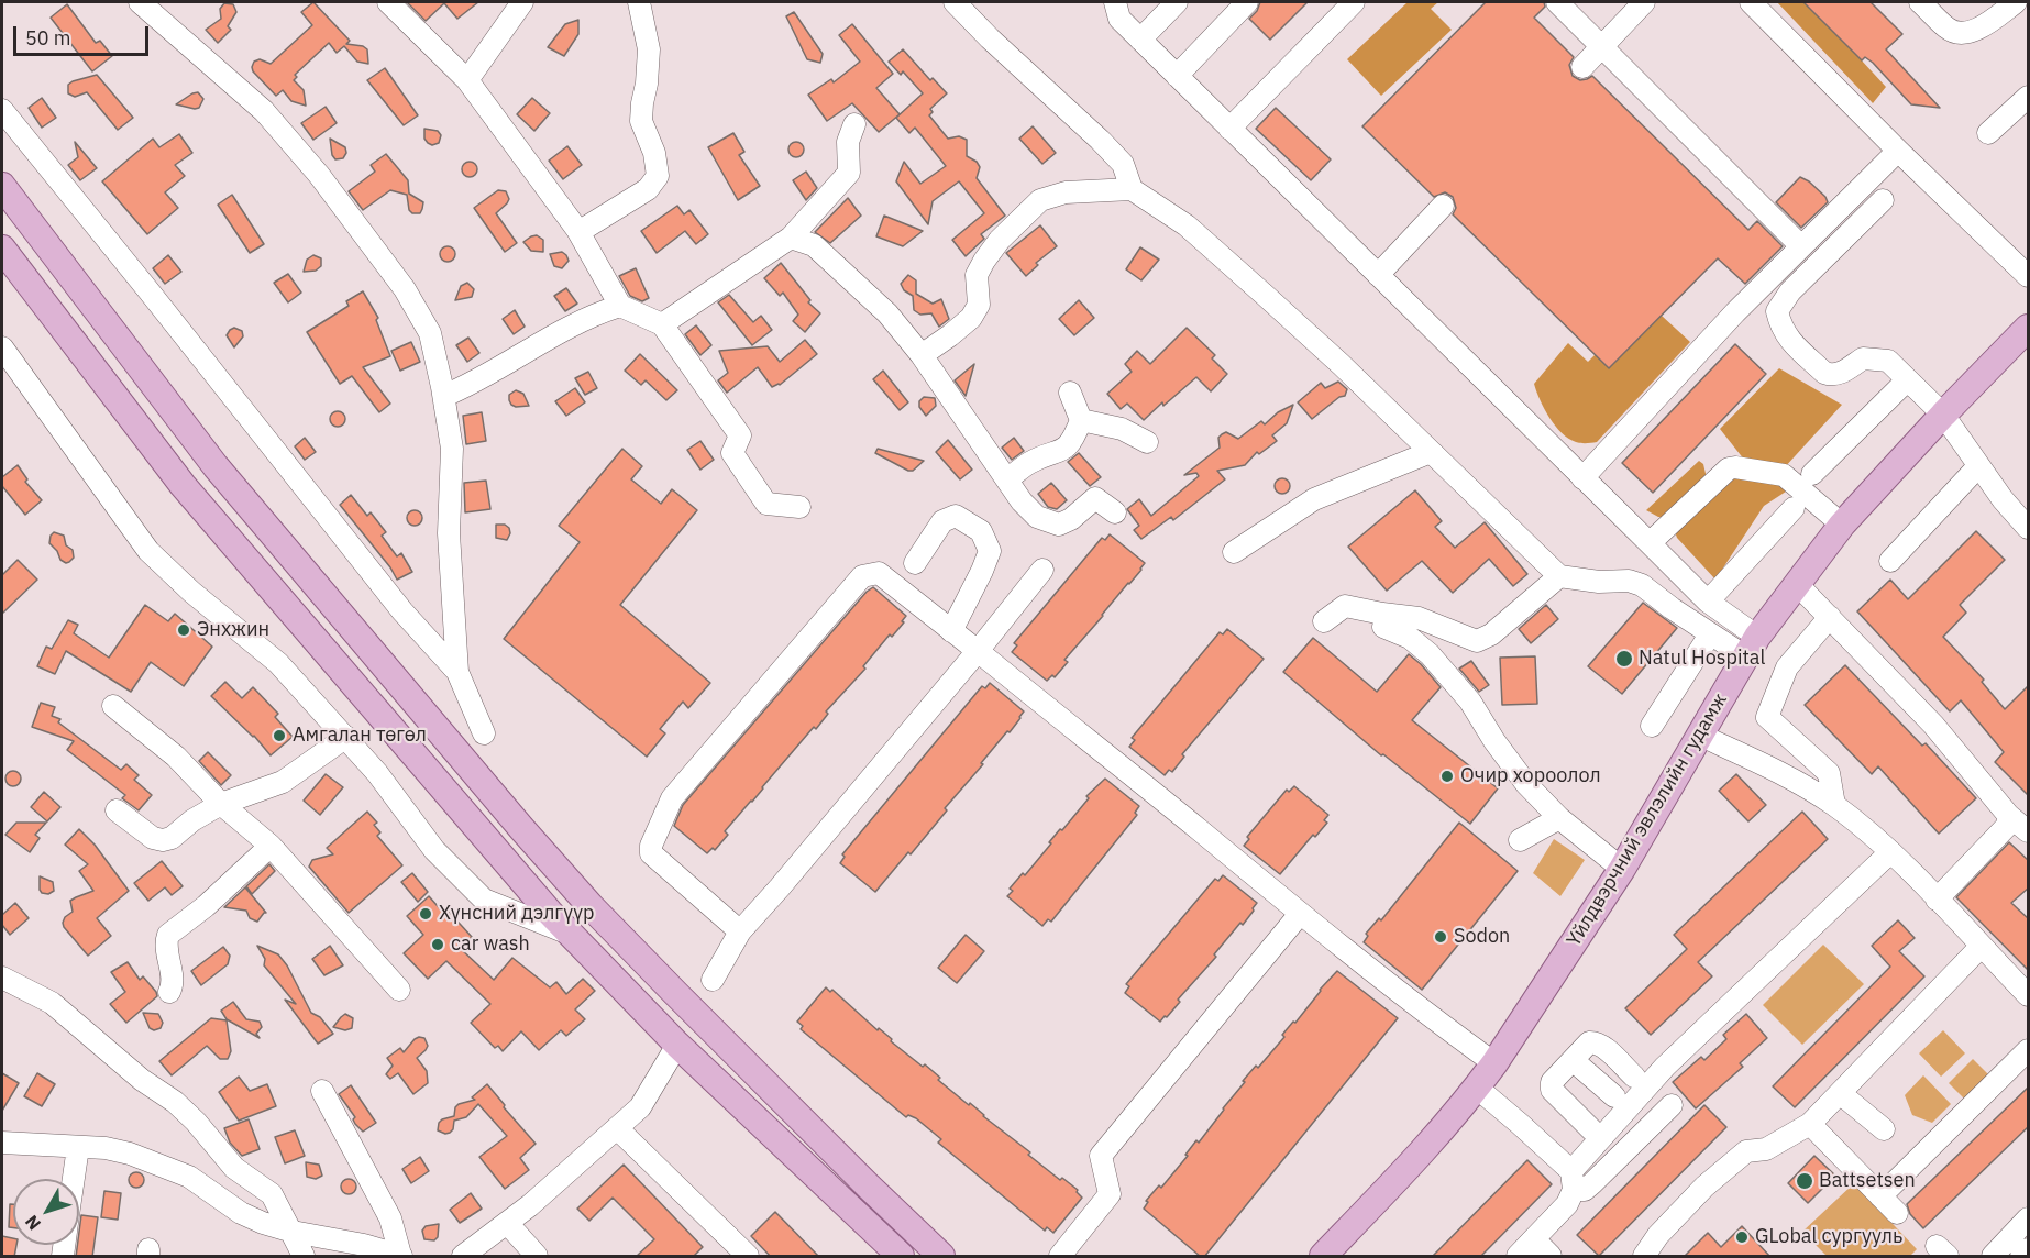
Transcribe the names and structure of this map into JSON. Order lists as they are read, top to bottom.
{
  "streets": {
    "main road": ["Үйлдвэрчний эвлэлийн гудамж"]
  },
  "places": [
    "Энхжин",
    "Natul Hospital",
    "Амгалан төгөл",
    "Очир хороолол",
    "Хүнсний дэлгүүр",
    "Sodon",
    "car wash",
    "Battsetsen",
    "GLobal сургууль"
  ],
  "scale_bar": "50 m",
  "north": "bottom left"
}
